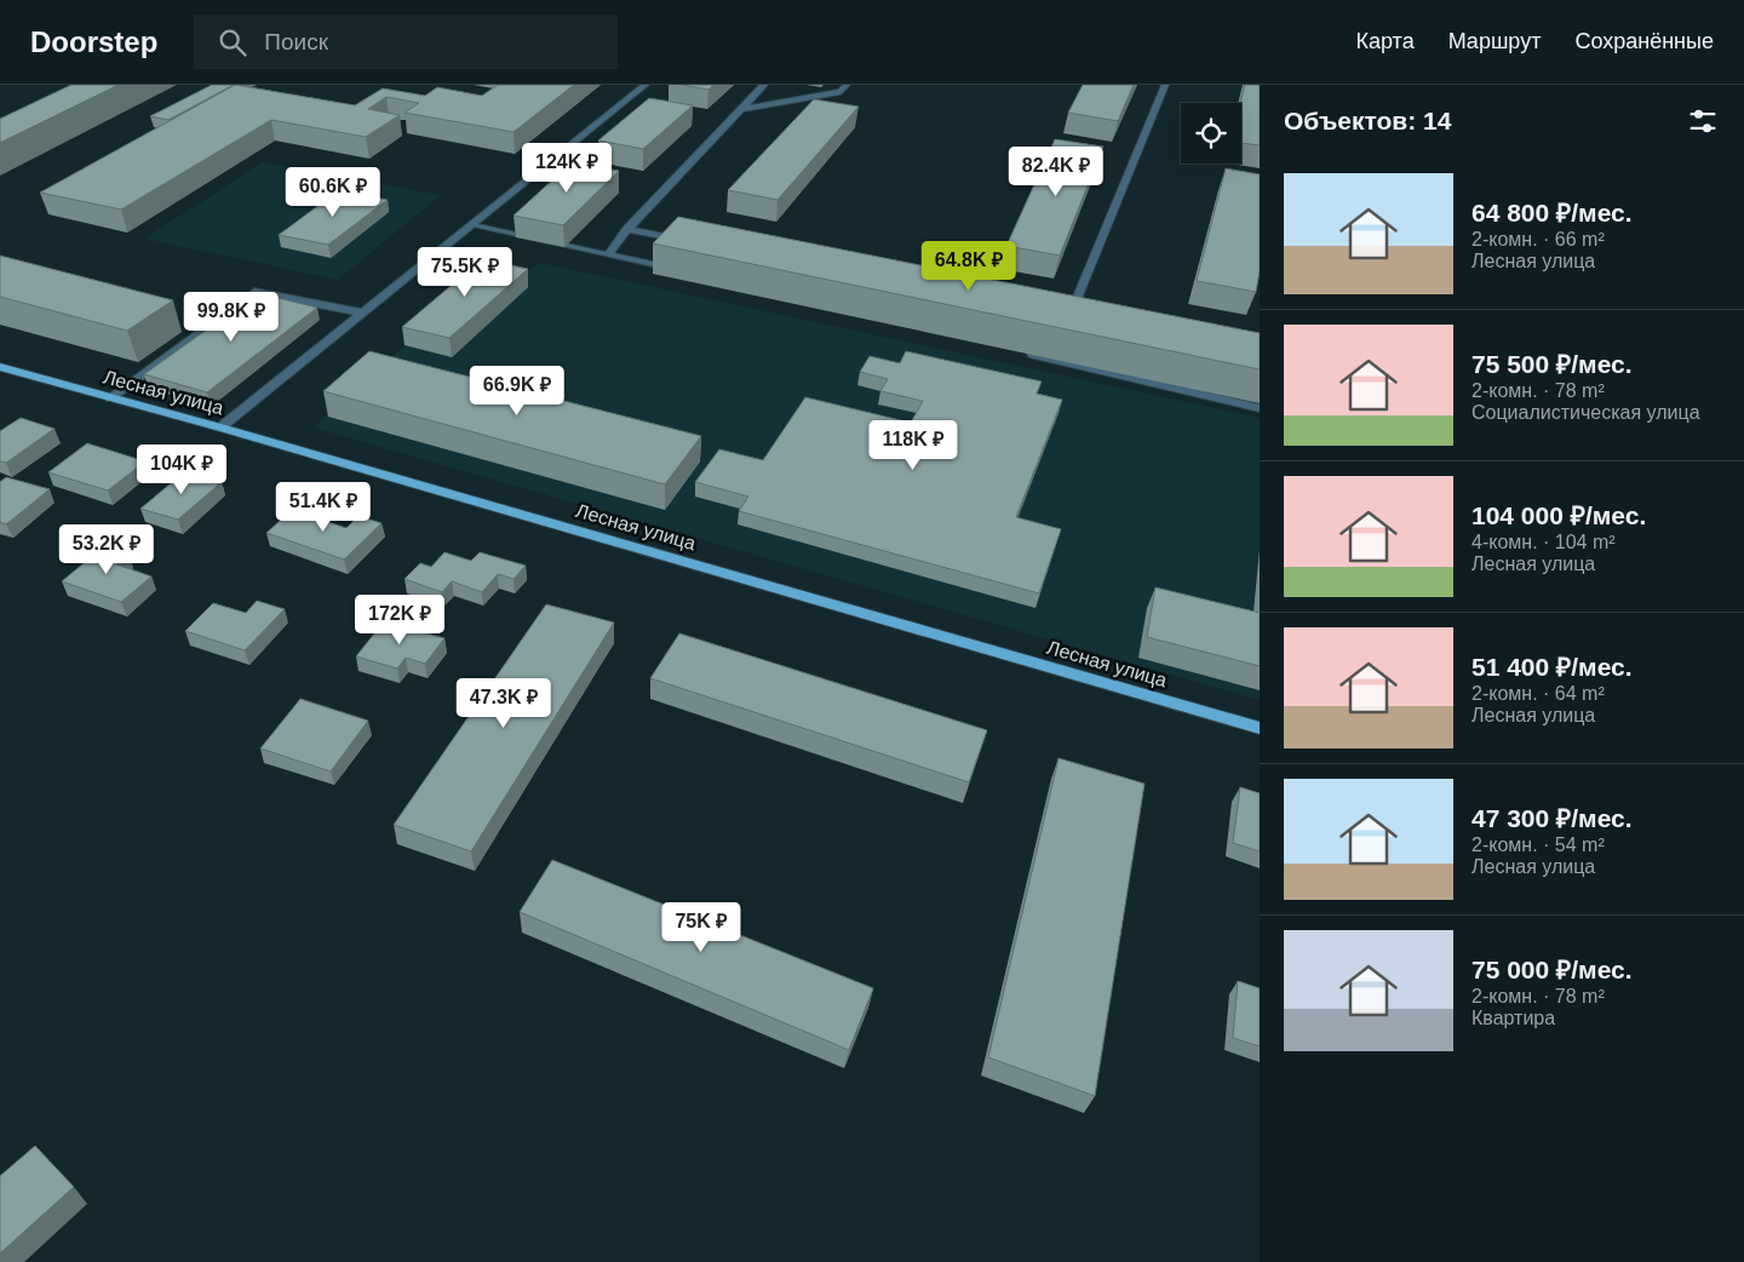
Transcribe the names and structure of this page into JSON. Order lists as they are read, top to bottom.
{
  "streets": {
    "main road": ["Лесная улица"]
  },
  "page": {
    "header": "Doorstep",
    "search": "Поиск",
    "nav": ["Карта", "Маршрут", "Сохранённые"],
    "heading": "Объектов: 14",
    "price": [
      "124K ₽",
      "82.4K ₽",
      "60.6K ₽",
      "64.8K ₽",
      "75.5K ₽",
      "99.8K ₽",
      "66.9K ₽",
      "118K ₽",
      "104K ₽",
      "51.4K ₽",
      "53.2K ₽",
      "172K ₽",
      "47.3K ₽",
      "75K ₽"
    ],
    "list": [
      {
        "name": "64 800 ₽/мес.",
        "note": "2-комн. · 66 m² · Лесная улица"
      },
      {
        "name": "75 500 ₽/мес.",
        "note": "2-комн. · 78 m² · Социалистическая улица"
      },
      {
        "name": "104 000 ₽/мес.",
        "note": "4-комн. · 104 m² · Лесная улица"
      },
      {
        "name": "51 400 ₽/мес.",
        "note": "2-комн. · 64 m² · Лесная улица"
      },
      {
        "name": "47 300 ₽/мес.",
        "note": "2-комн. · 54 m² · Лесная улица"
      },
      {
        "name": "75 000 ₽/мес.",
        "note": "2-комн. · 78 m² · Квартира"
      }
    ]
  }
}
